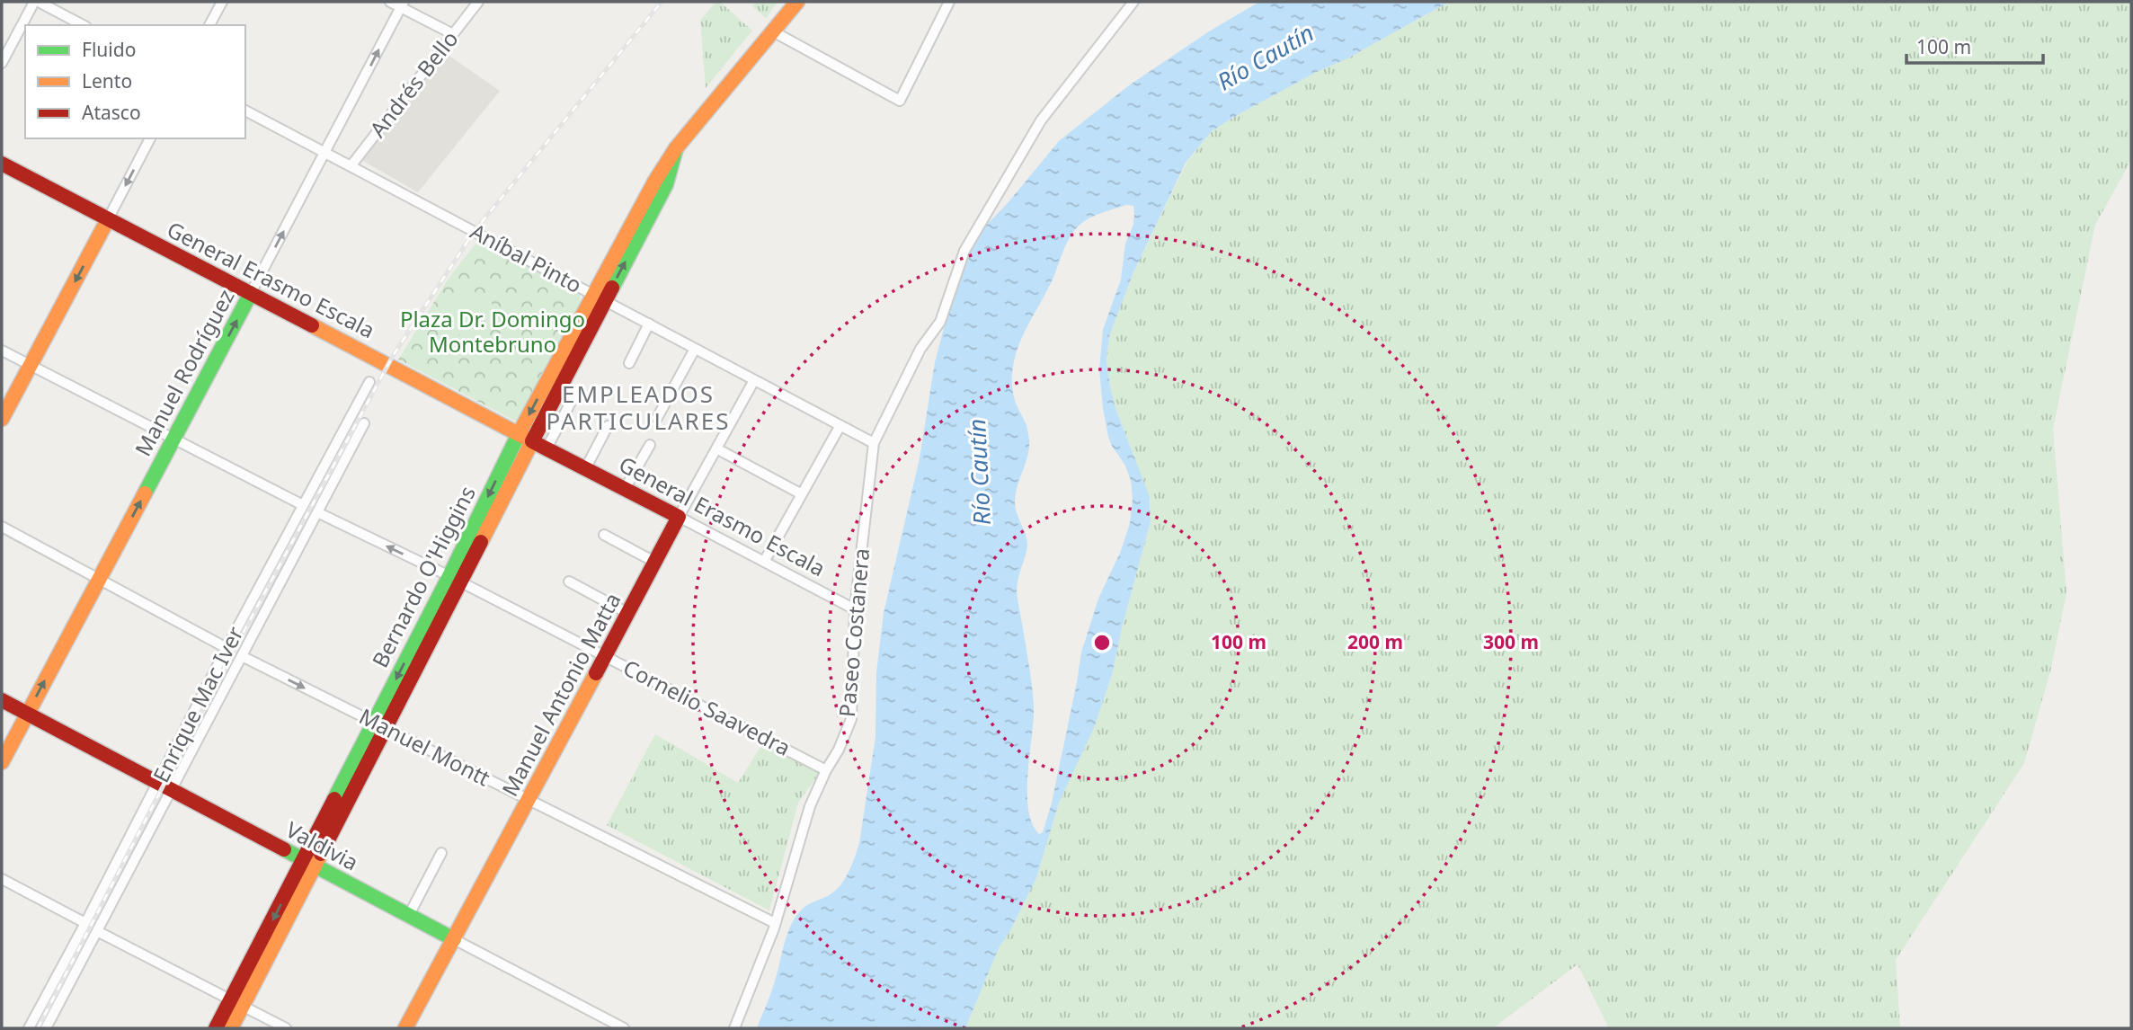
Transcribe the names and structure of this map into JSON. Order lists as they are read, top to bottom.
{
  "streets": {
    "main road": [
      "General Erasmo Escala",
      "Manuel Rodríguez",
      "Bernardo O'Higgins",
      "Manuel Antonio Matta",
      "Valdivia"
    ],
    "street": [
      "Andrés Bello",
      "Aníbal Pinto",
      "Paseo Costanera",
      "Enrique Mac Iver",
      "Cornelio Saavedra",
      "Manuel Montt"
    ]
  },
  "crossings": [
    ["Andrés Bello", "Aníbal Pinto"],
    ["Aníbal Pinto", "Manuel Rodríguez"],
    ["Aníbal Pinto", "Bernardo O'Higgins"],
    ["Aníbal Pinto", "Paseo Costanera"],
    ["Aníbal Pinto", "Manuel Antonio Matta"],
    ["General Erasmo Escala", "Manuel Rodríguez"],
    ["General Erasmo Escala", "Bernardo O'Higgins"],
    ["General Erasmo Escala", "Paseo Costanera"],
    ["General Erasmo Escala", "Manuel Antonio Matta"],
    ["Manuel Rodríguez", "Valdivia"],
    ["Bernardo O'Higgins", "Cornelio Saavedra"],
    ["Bernardo O'Higgins", "Manuel Montt"],
    ["Bernardo O'Higgins", "Valdivia"],
    ["Paseo Costanera", "Cornelio Saavedra"],
    ["Paseo Costanera", "Manuel Montt"],
    ["Manuel Antonio Matta", "Cornelio Saavedra"],
    ["Manuel Antonio Matta", "Manuel Montt"],
    ["Manuel Antonio Matta", "Valdivia"],
    ["Enrique Mac Iver", "Cornelio Saavedra"],
    ["Enrique Mac Iver", "Manuel Montt"],
    ["Enrique Mac Iver", "Valdivia"]
  ],
  "one_way": ["Manuel Rodríguez"],
  "districts": ["EMPLEADOS PARTICULARES"],
  "water": ["Río Cautín"],
  "parks": ["Plaza Dr. Domingo Montebruno"],
  "legend": ["Fluido", "Lento", "Atasco"],
  "scale_bar": "100 m",
  "rings": ["100 m", "200 m", "300 m"]
}
